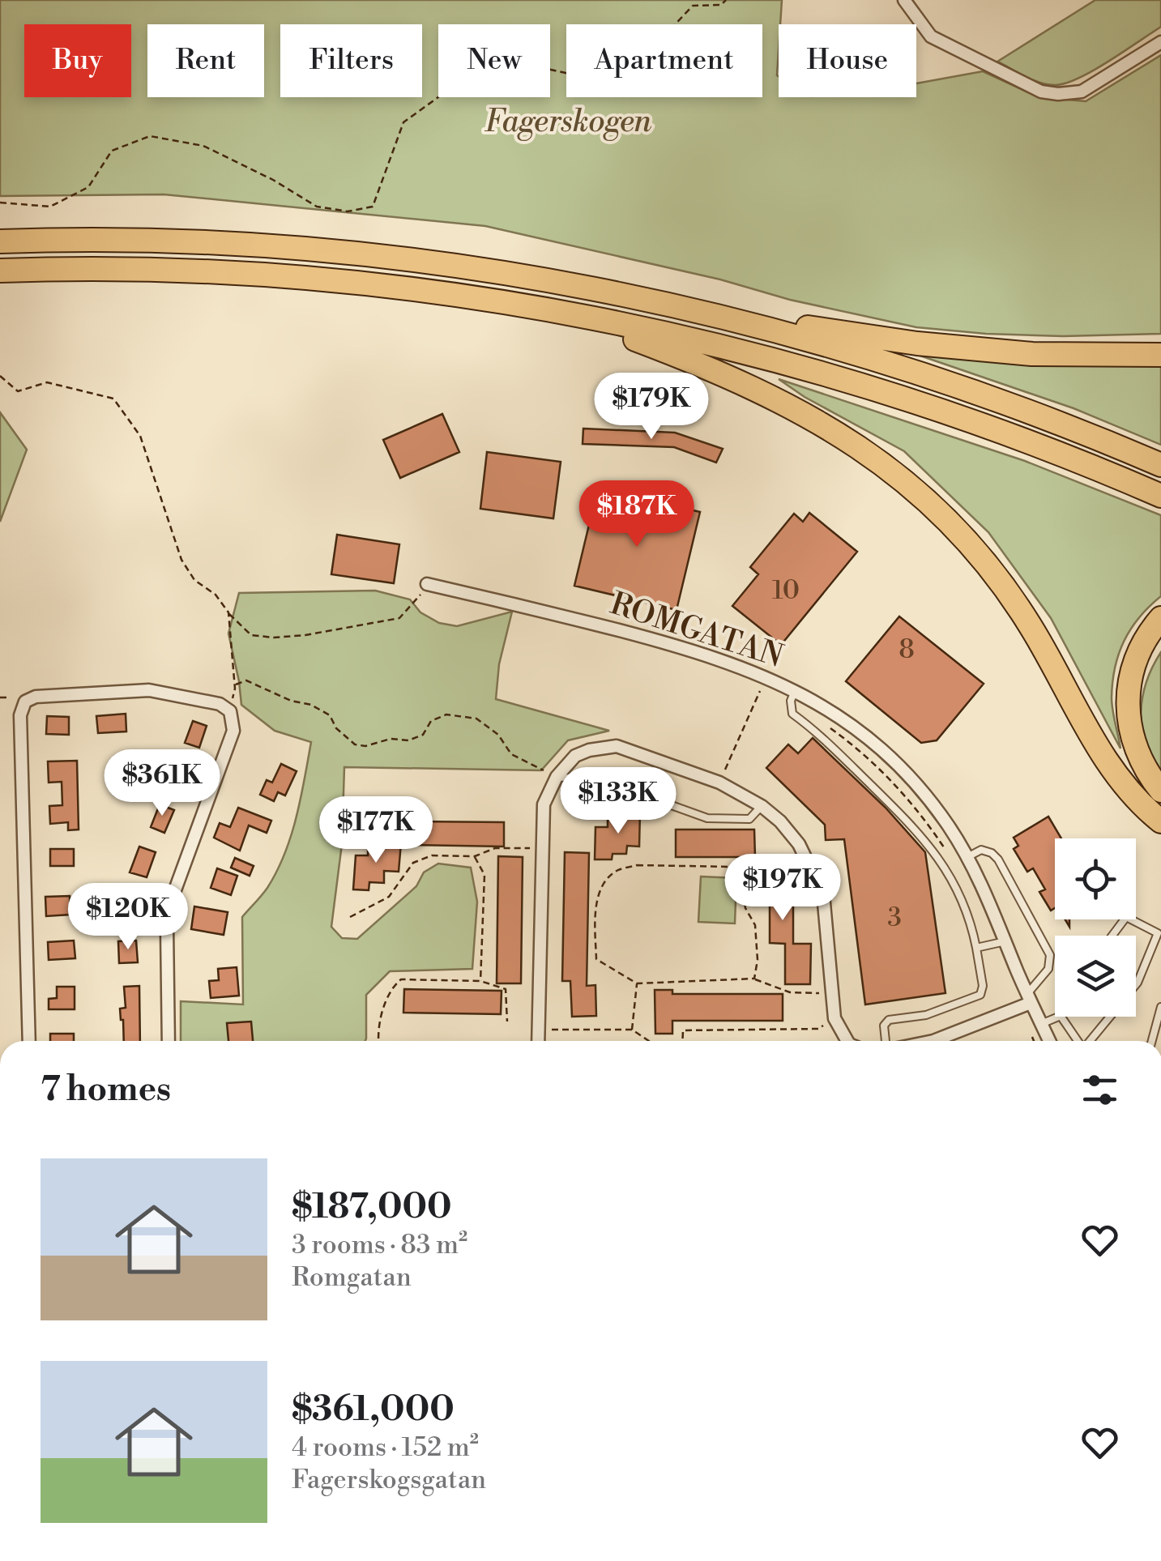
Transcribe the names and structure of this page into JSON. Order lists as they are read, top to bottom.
{
  "streets": {
    "street": ["ROMGATAN"]
  },
  "parks": ["Fagerskogen"],
  "house_numbers": ["10", "8", "3"],
  "page": {
    "chip": [
      "Buy",
      "Rent",
      "Filters",
      "New",
      "Apartment",
      "House"
    ],
    "price": [
      "$179K",
      "$187K",
      "$361K",
      "$133K",
      "$177K",
      "$197K",
      "$120K"
    ],
    "heading": "7 homes",
    "list": [
      {
        "name": "$187,000",
        "note": "3 rooms · 83 m² · Romgatan"
      },
      {
        "name": "$361,000",
        "note": "4 rooms · 152 m² · Fagerskogsgatan"
      }
    ]
  }
}
